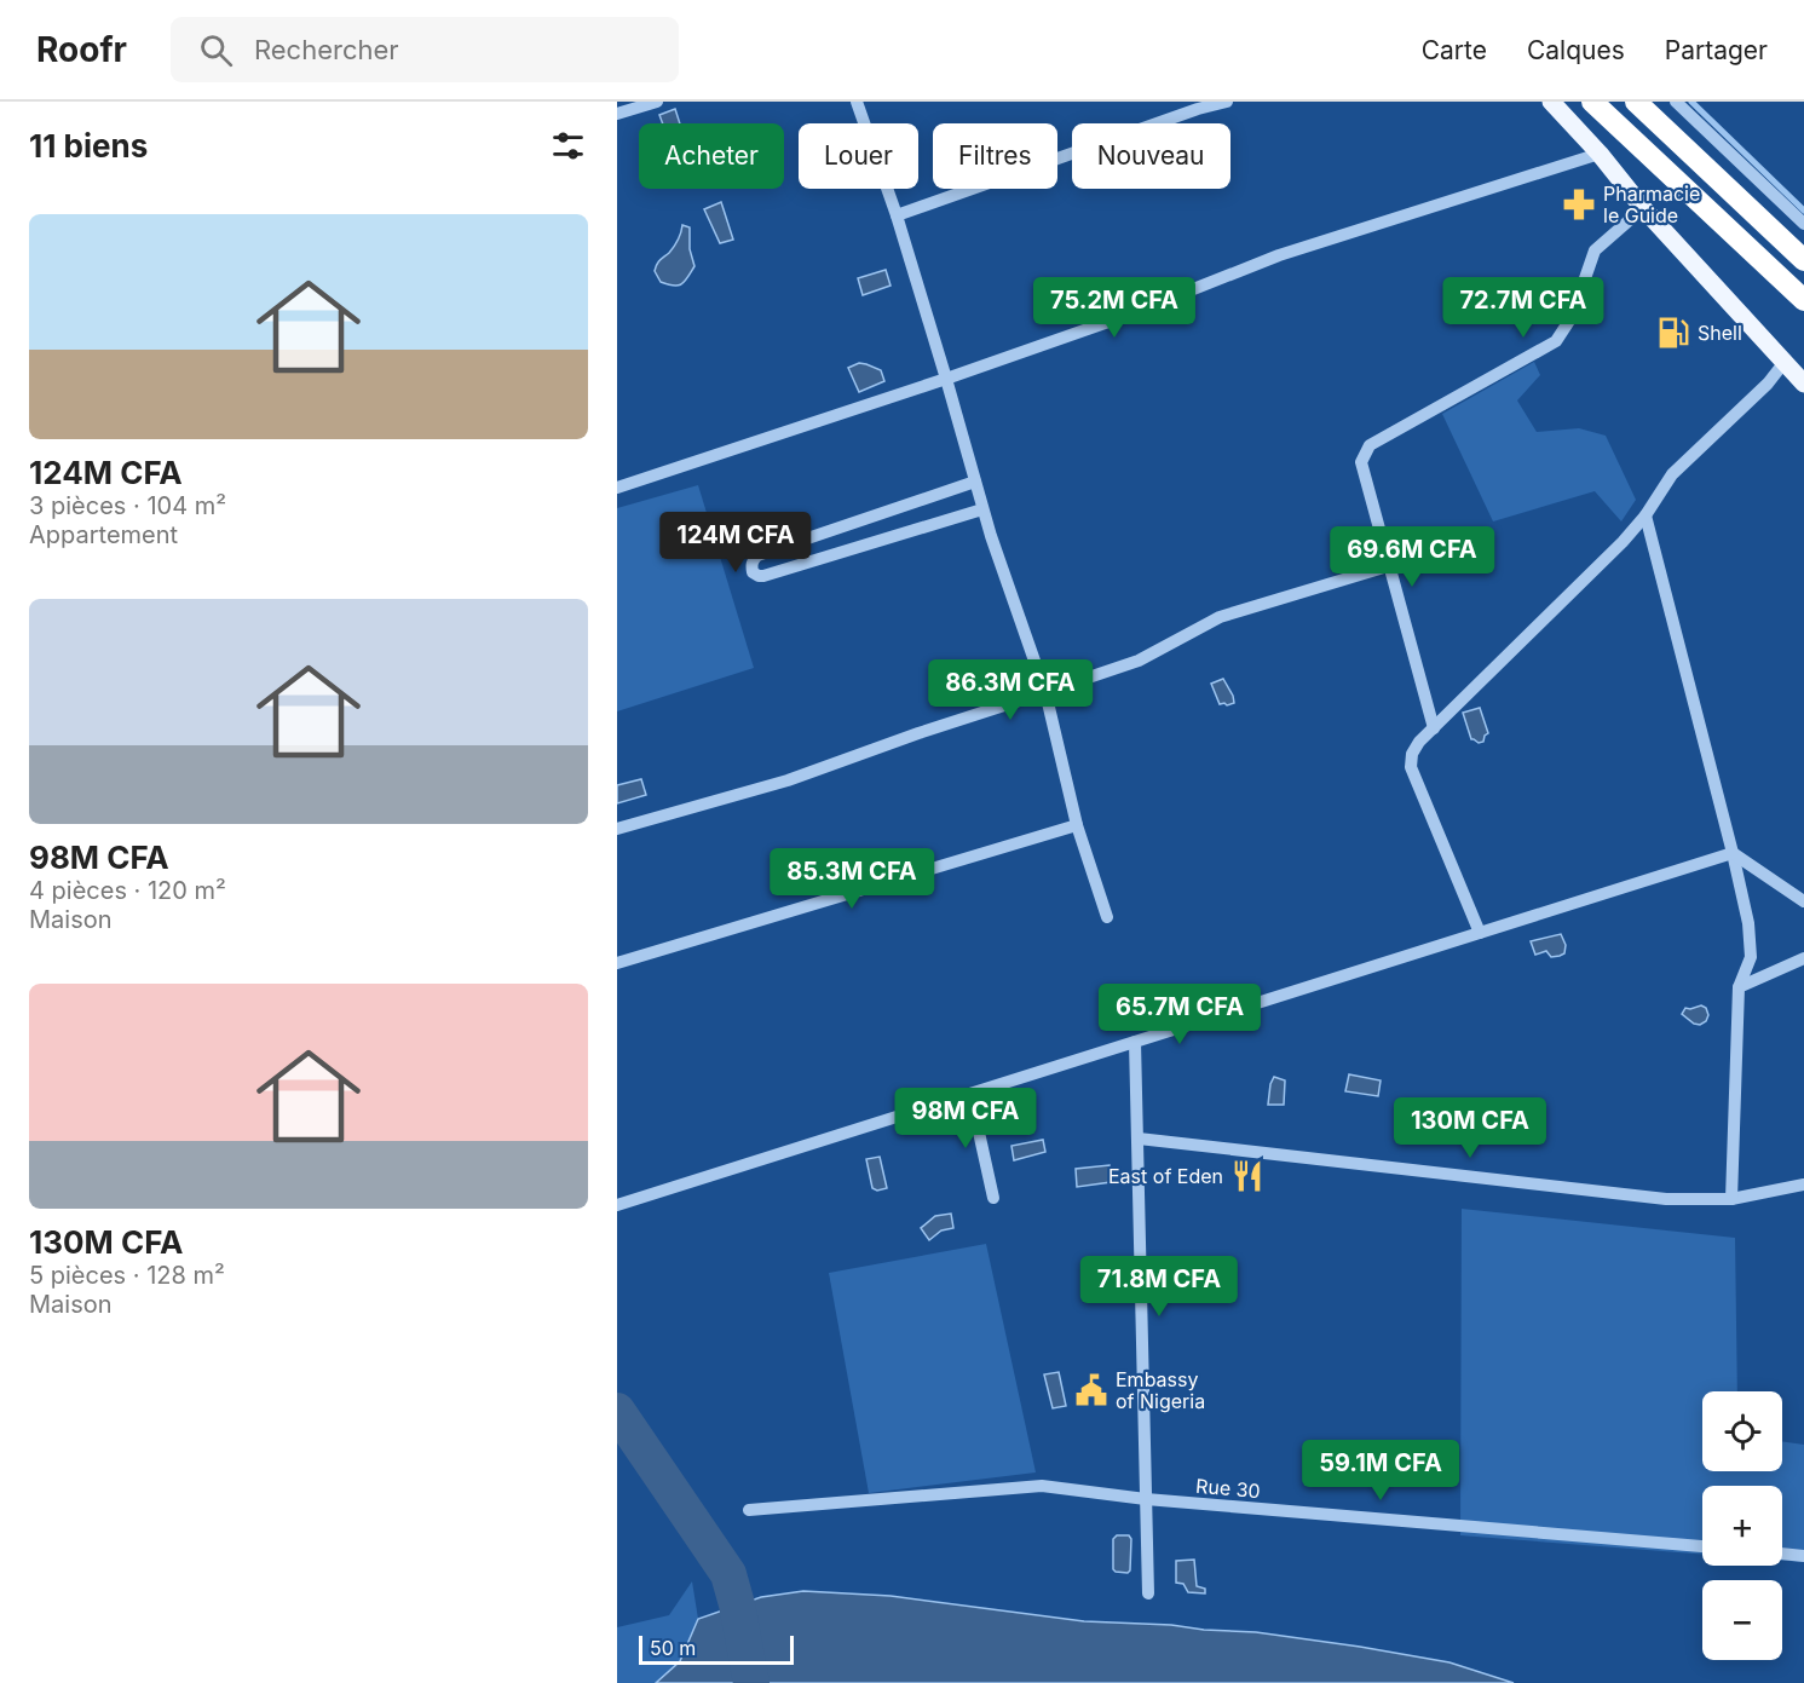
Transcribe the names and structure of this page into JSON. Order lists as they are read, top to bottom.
{
  "streets": {
    "street": ["Rue 30"]
  },
  "places": {
    "pharmacy": ["Pharmacie le Guide"],
    "fuel station": ["Shell"],
    "restaurant": ["East of Eden"],
    "public building": ["Embassy of Nigeria"]
  },
  "scale_bar": "50 m",
  "page": {
    "header": "Roofr",
    "search": "Rechercher",
    "nav": ["Carte", "Calques", "Partager"],
    "heading": "11 biens",
    "chip": [
      "Acheter",
      "Louer",
      "Filtres",
      "Nouveau"
    ],
    "list": [
      {
        "name": "124M CFA",
        "note": "3 pièces · 104 m² · Appartement"
      },
      {
        "name": "98M CFA",
        "note": "4 pièces · 120 m² · Maison"
      },
      {
        "name": "130M CFA",
        "note": "5 pièces · 128 m² · Maison"
      }
    ],
    "price": [
      "75.2M CFA",
      "72.7M CFA",
      "124M CFA",
      "69.6M CFA",
      "86.3M CFA",
      "85.3M CFA",
      "65.7M CFA",
      "98M CFA",
      "130M CFA",
      "71.8M CFA",
      "59.1M CFA"
    ],
    "map_buttons": ["+", "−"],
    "scale": "50 m"
  }
}
